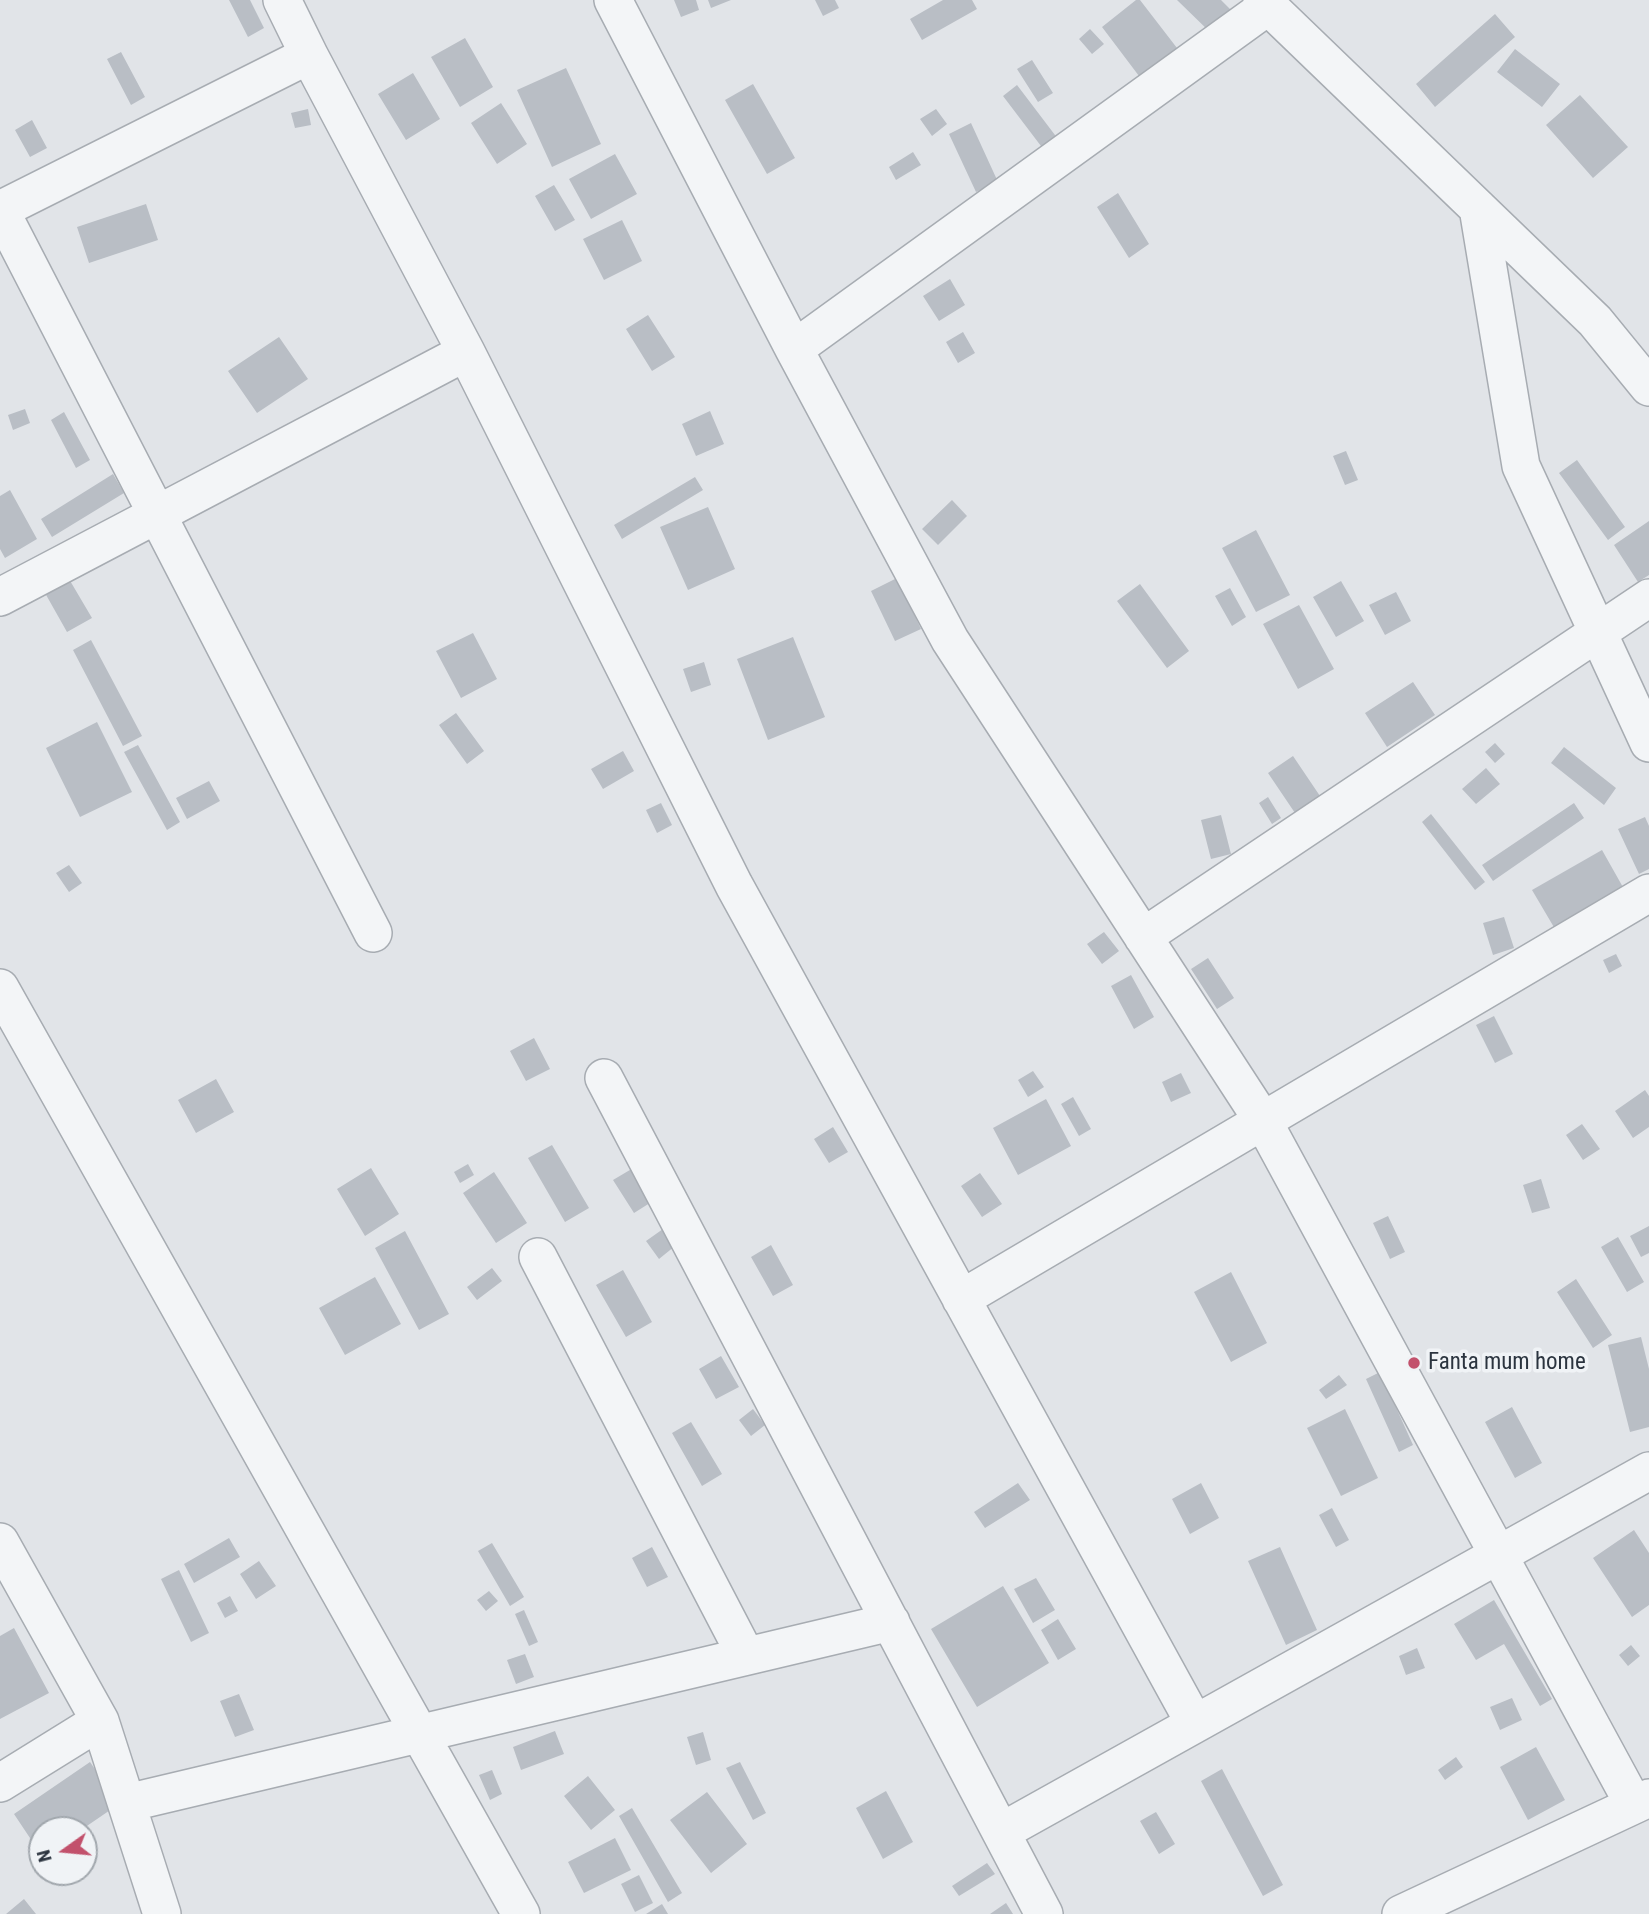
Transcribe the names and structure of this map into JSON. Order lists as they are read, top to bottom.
{
  "places": ["Fanta mum home"],
  "north": "left"
}
